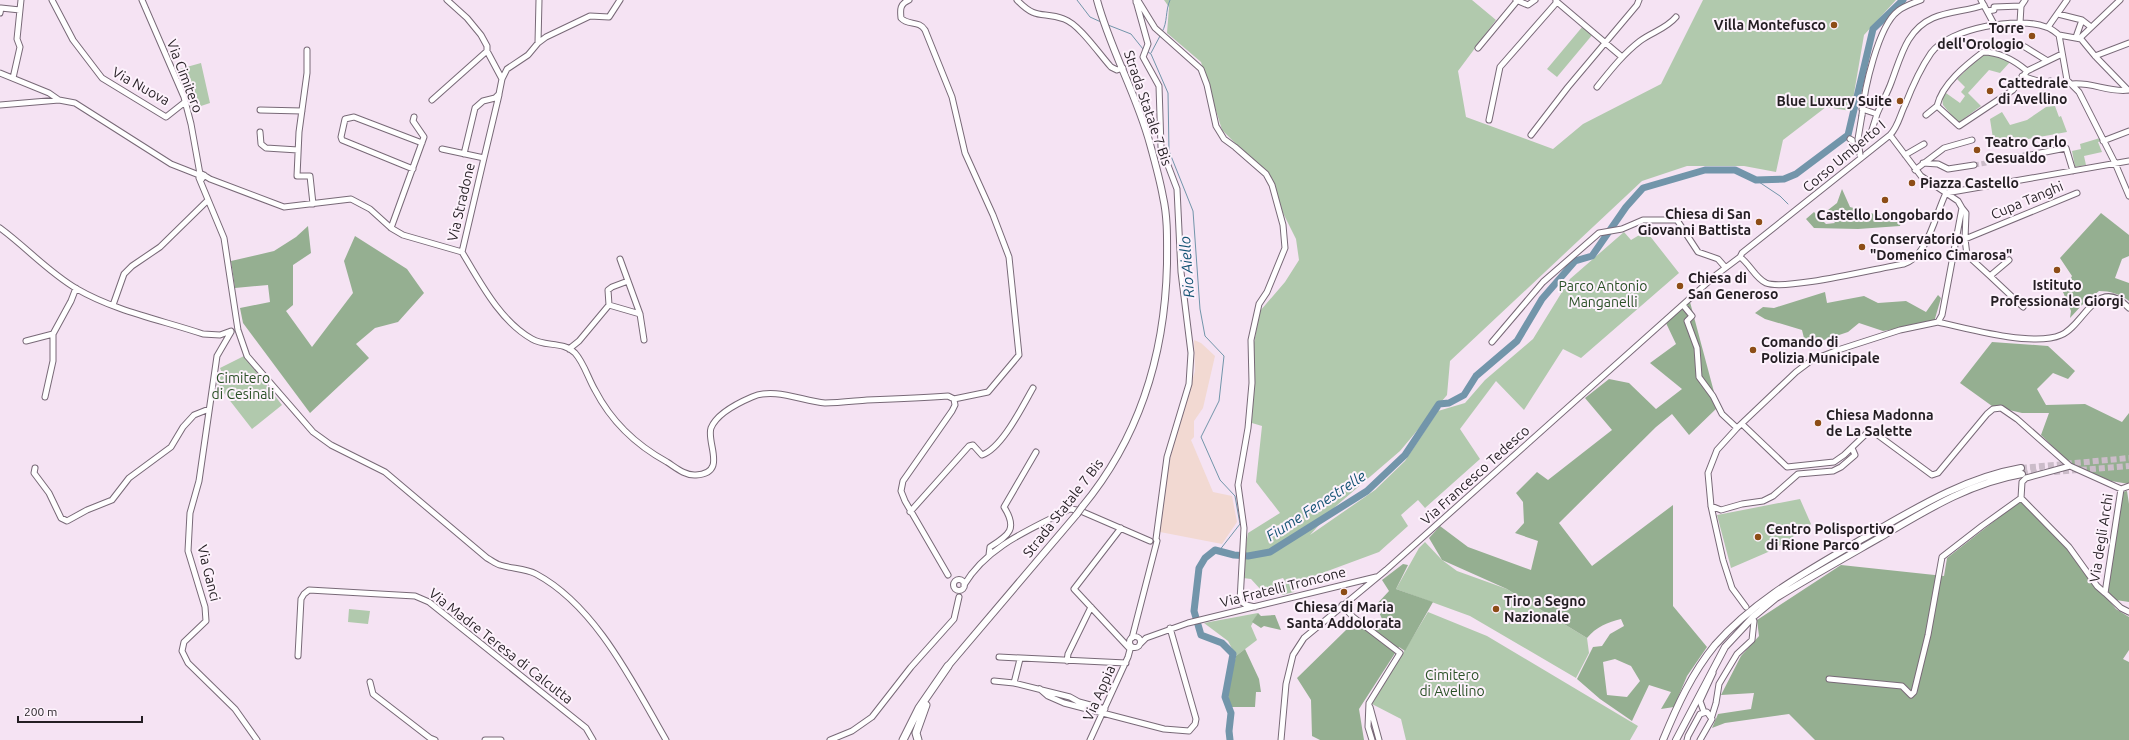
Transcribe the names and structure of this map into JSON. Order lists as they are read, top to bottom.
{
  "streets": {
    "main road": ["Strada Statale 7 Bis"],
    "street": [
      "Via Cimitero",
      "Via Nuova",
      "Corso Umberto I",
      "Cupa Tanghi",
      "Via Stradone",
      "Via Francesco Tedesco",
      "Via degli Archi",
      "Via Ganci",
      "Via Fratelli Troncone",
      "Via Madre Teresa di Calcutta",
      "Via Appia"
    ]
  },
  "crossings": [
    ["Via Cimitero", "Via Nuova"],
    ["Corso Umberto I", "Via Francesco Tedesco"],
    ["Via Francesco Tedesco", "Via Fratelli Troncone"]
  ],
  "water": ["Rio Aiello", "Fiume Fenestrelle"],
  "parks": ["Parco Antonio Manganelli", "Cimitero di Cesinali", "Cimitero di Avellino"],
  "places": [
    "Villa Montefusco",
    "Torre dell'Orologio",
    "Cattedrale di Avellino",
    "Blue Luxury Suite",
    "Teatro Carlo Gesualdo",
    "Piazza Castello",
    "Castello Longobardo",
    "Chiesa di San Giovanni Battista",
    "Conservatorio \"Domenico Cimarosa\"",
    "Istituto Professionale Giorgi",
    "Chiesa di San Generoso",
    "Comando di Polizia Municipale",
    "Chiesa Madonna de La Salette",
    "Centro Polisportivo di Rione Parco",
    "Chiesa di Maria Santa Addolorata",
    "Tiro a Segno Nazionale"
  ],
  "scale_bar": "200 m"
}
